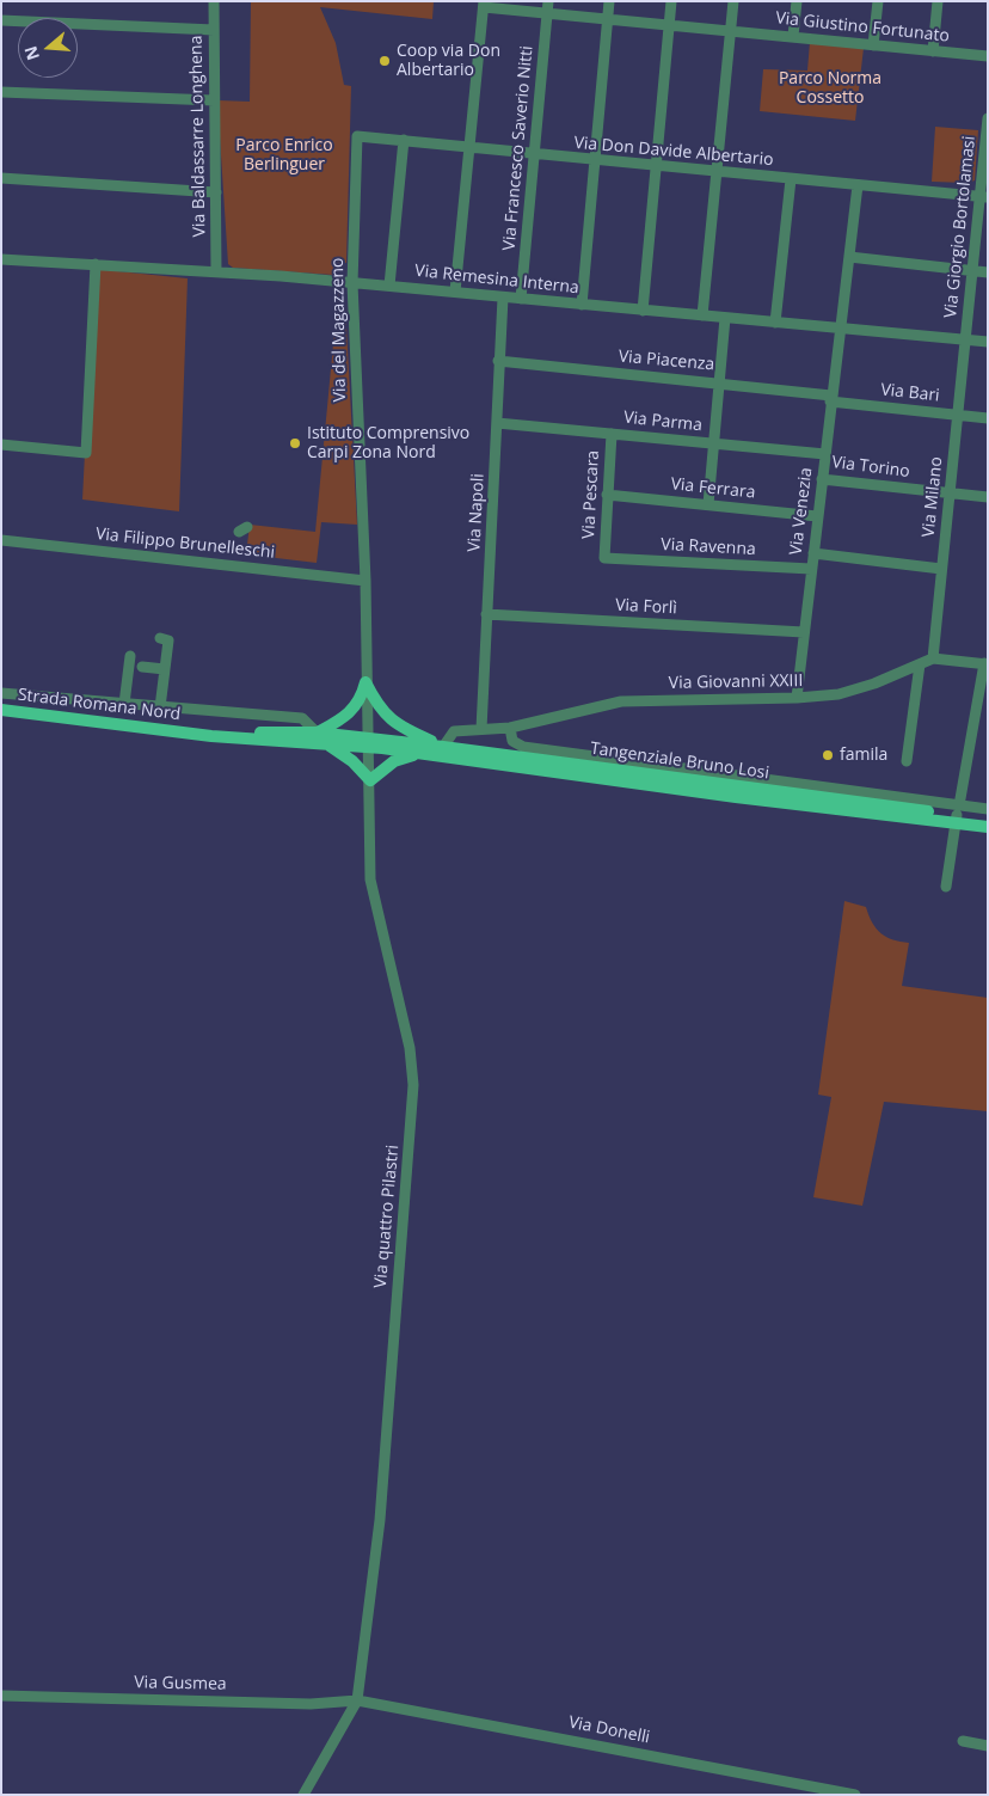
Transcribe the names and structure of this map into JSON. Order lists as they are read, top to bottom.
{
  "streets": {
    "main road": ["Strada Romana Nord", "Tangenziale Bruno Losi"],
    "street": [
      "Via Giustino Fortunato",
      "Via Baldassarre Longhena",
      "Via Francesco Saverio Nitti",
      "Via Don Davide Albertario",
      "Via Giorgio Bortolamasi",
      "Via Remesina Interna",
      "Via del Magazzeno",
      "Via Piacenza",
      "Via Bari",
      "Via Parma",
      "Via Torino",
      "Via Ferrara",
      "Via Pescara",
      "Via Milano",
      "Via Venezia",
      "Via Napoli",
      "Via Filippo Brunelleschi",
      "Via Ravenna",
      "Via Forlì",
      "Via Giovanni XXIII",
      "Via quattro Pilastri",
      "Via Gusmea",
      "Via Donelli"
    ]
  },
  "crossings": [
    ["Via Giustino Fortunato", "Via Francesco Saverio Nitti"],
    ["Via Baldassarre Longhena", "Via Remesina Interna"],
    ["Via Francesco Saverio Nitti", "Via Don Davide Albertario"],
    ["Via Francesco Saverio Nitti", "Via Remesina Interna"],
    ["Via Don Davide Albertario", "Via Giorgio Bortolamasi"],
    ["Via Don Davide Albertario", "Via del Magazzeno"],
    ["Via Don Davide Albertario", "Via Venezia"],
    ["Via Giorgio Bortolamasi", "Via Remesina Interna"],
    ["Via Giorgio Bortolamasi", "Via Milano"],
    ["Via Remesina Interna", "Via del Magazzeno"],
    ["Via Remesina Interna", "Via Milano"],
    ["Via Remesina Interna", "Via Venezia"],
    ["Via Remesina Interna", "Via Napoli"],
    ["Via del Magazzeno", "Via Filippo Brunelleschi"],
    ["Via del Magazzeno", "Strada Romana Nord"],
    ["Via del Magazzeno", "Tangenziale Bruno Losi"],
    ["Via del Magazzeno", "Via quattro Pilastri"],
    ["Via Piacenza", "Via Bari"],
    ["Via Piacenza", "Via Venezia"],
    ["Via Piacenza", "Via Napoli"],
    ["Via Bari", "Via Milano"],
    ["Via Bari", "Via Venezia"],
    ["Via Parma", "Via Pescara"],
    ["Via Parma", "Via Venezia"],
    ["Via Parma", "Via Napoli"],
    ["Via Torino", "Via Milano"],
    ["Via Torino", "Via Venezia"],
    ["Via Ferrara", "Via Pescara"],
    ["Via Ferrara", "Via Venezia"],
    ["Via Pescara", "Via Ravenna"],
    ["Via Milano", "Via Giovanni XXIII"],
    ["Via Venezia", "Via Ravenna"],
    ["Via Venezia", "Via Forlì"],
    ["Via Venezia", "Via Giovanni XXIII"],
    ["Via Napoli", "Via Forlì"],
    ["Via Napoli", "Via Giovanni XXIII"],
    ["Via Giovanni XXIII", "Tangenziale Bruno Losi"],
    ["Strada Romana Nord", "Tangenziale Bruno Losi"],
    ["Strada Romana Nord", "Via quattro Pilastri"],
    ["Tangenziale Bruno Losi", "Via quattro Pilastri"],
    ["Via quattro Pilastri", "Via Gusmea"],
    ["Via quattro Pilastri", "Via Donelli"],
    ["Via Gusmea", "Via Donelli"]
  ],
  "parks": ["Parco Norma Cossetto", "Parco Enrico Berlinguer"],
  "places": ["Coop via Don Albertario", "Istituto Comprensivo Carpi Zona Nord", "famila"],
  "north": "left"
}
